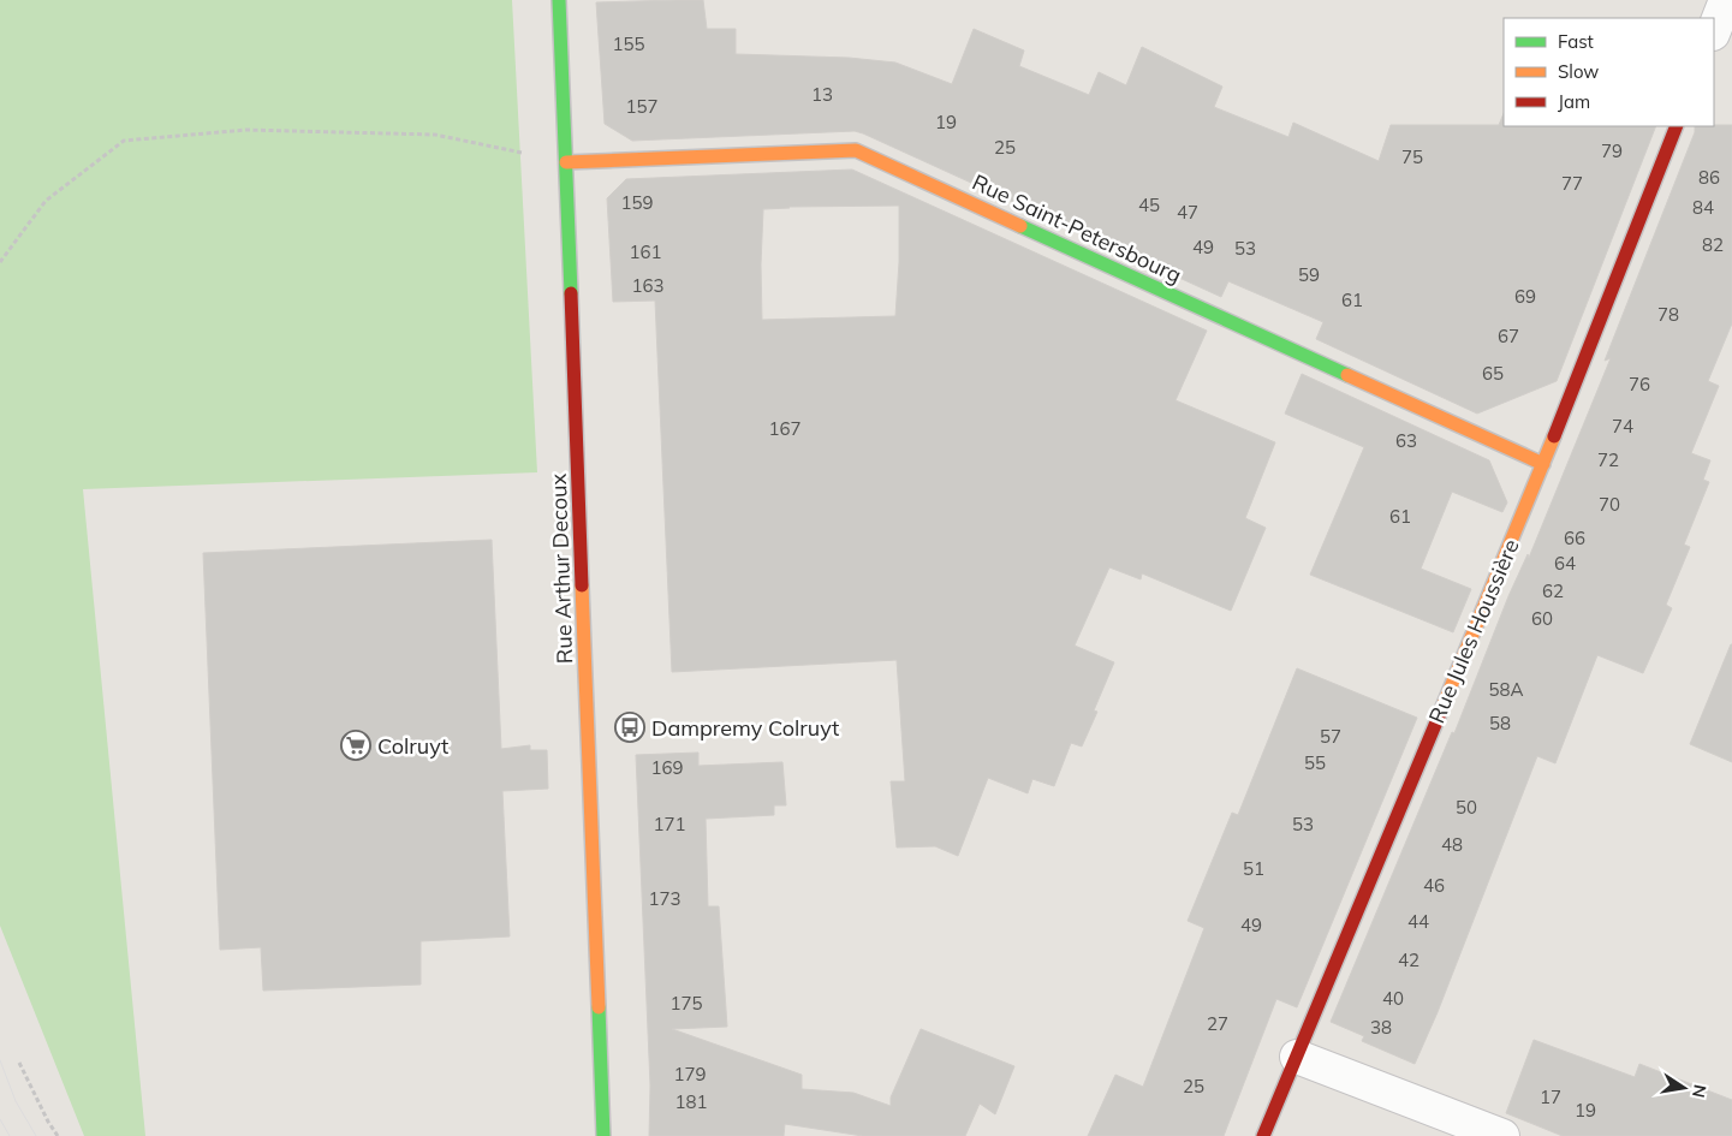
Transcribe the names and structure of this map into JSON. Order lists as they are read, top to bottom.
{
  "streets": {
    "street": ["Rue Saint-Petersbourg", "Rue Arthur Decoux", "Rue Jules Houssière"]
  },
  "crossings": [
    ["Rue Saint-Petersbourg", "Rue Arthur Decoux"],
    ["Rue Saint-Petersbourg", "Rue Jules Houssière"]
  ],
  "places": {
    "bus stop": ["Dampremy Colruyt"],
    "supermarket": ["Colruyt"]
  },
  "house_numbers": [
    "155",
    "13",
    "157",
    "19",
    "25",
    "79",
    "75",
    "86",
    "77",
    "159",
    "45",
    "84",
    "47",
    "82",
    "49",
    "53",
    "161",
    "59",
    "163",
    "69",
    "61",
    "78",
    "67",
    "65",
    "76",
    "74",
    "167",
    "63",
    "72",
    "70",
    "61",
    "66",
    "64",
    "62",
    "60",
    "58A",
    "58",
    "57",
    "55",
    "169",
    "50",
    "171",
    "53",
    "48",
    "51",
    "46",
    "173",
    "44",
    "49",
    "42",
    "40",
    "175",
    "27",
    "38",
    "179",
    "25",
    "17",
    "181",
    "19"
  ],
  "legend": ["Fast", "Slow", "Jam"],
  "north": "right"
}
